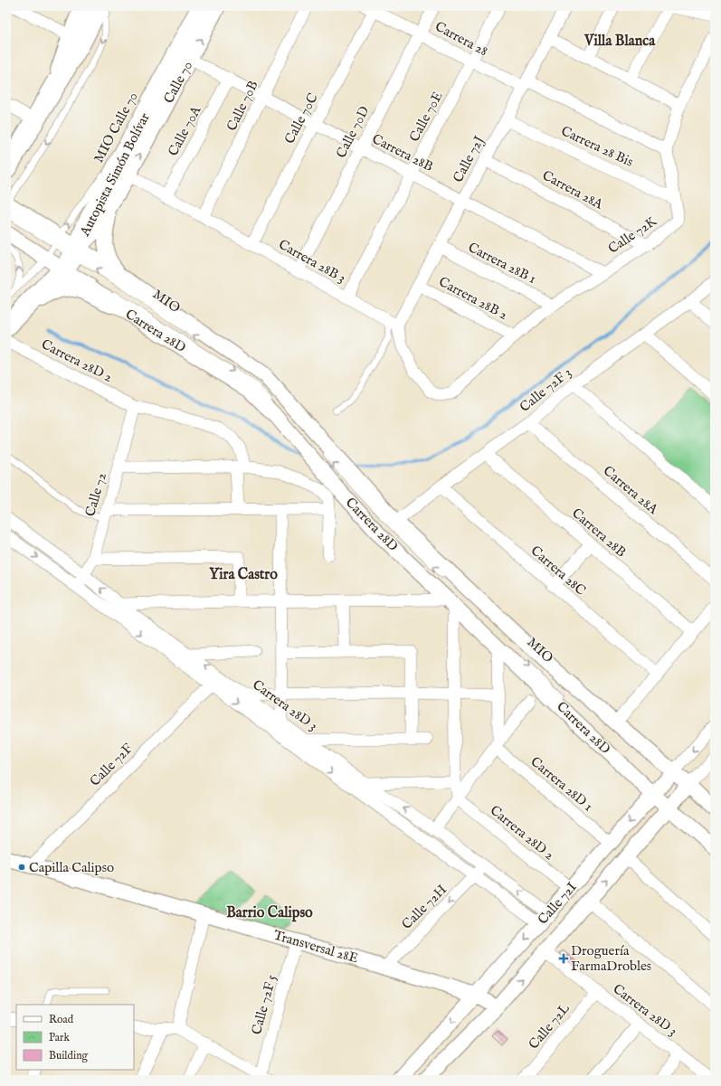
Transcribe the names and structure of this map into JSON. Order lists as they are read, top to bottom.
{
  "streets": {
    "highway": ["Autopista Simón Bolívar"],
    "street": [
      "Carrera 28",
      "Calle 70",
      "Calle 70B",
      "Calle 70E",
      "Calle 70C",
      "Calle 70A",
      "Calle 70D",
      "Carrera 28 Bis",
      "Carrera 28B",
      "Calle 72J",
      "Carrera 28A",
      "Calle 72K",
      "Carrera 28B 3",
      "Carrera 28B 1",
      "Carrera 28B 2",
      "Carrera 28D",
      "Carrera 28D 2",
      "Calle 72F 3",
      "Calle 72",
      "Carrera 28C",
      "Carrera 28D 3",
      "Calle 72F",
      "Carrera 28D 1",
      "Calle 72I",
      "Calle 72H",
      "Transversal 28E",
      "Calle 72F 5",
      "Calle 72L"
    ],
    "lane": ["MIO Calle 70", "MIO"]
  },
  "crossings": [
    ["Carrera 28", "Calle 70E"],
    ["Carrera 28", "Calle 70C"],
    ["Carrera 28", "Calle 70D"],
    ["Carrera 28", "Calle 72J"],
    ["Carrera 28", "Calle 72K"],
    ["Calle 70", "Carrera 28B"],
    ["Calle 70", "Autopista Simón Bolívar"],
    ["Calle 70", "Carrera 28B 3"],
    ["Calle 70", "MIO"],
    ["Calle 70", "Carrera 28D"],
    ["Calle 70B", "Carrera 28B"],
    ["Calle 70B", "Carrera 28B 3"],
    ["Calle 70E", "Carrera 28B"],
    ["Calle 70E", "Carrera 28B 3"],
    ["Calle 70C", "Carrera 28B"],
    ["Calle 70C", "Carrera 28B 3"],
    ["MIO Calle 70", "Carrera 28D"],
    ["Calle 70A", "Carrera 28B"],
    ["Calle 70A", "Carrera 28B 3"],
    ["Calle 70D", "Carrera 28B"],
    ["Calle 70D", "Carrera 28B 3"],
    ["Carrera 28 Bis", "Calle 72J"],
    ["Carrera 28 Bis", "Calle 72K"],
    ["Carrera 28B", "Calle 72J"],
    ["Carrera 28B", "Calle 72K"],
    ["Carrera 28B", "Calle 72F 3"],
    ["Calle 72J", "Carrera 28A"],
    ["Calle 72J", "Calle 72K"],
    ["Calle 72J", "Carrera 28B 3"],
    ["Calle 72J", "Carrera 28B 1"],
    ["Calle 72J", "Carrera 28B 2"],
    ["Autopista Simón Bolívar", "MIO"],
    ["Autopista Simón Bolívar", "Carrera 28D"],
    ["Carrera 28A", "Calle 72K"],
    ["Carrera 28A", "Calle 72F 3"],
    ["Calle 72K", "Carrera 28B 3"],
    ["Calle 72K", "Carrera 28B 1"],
    ["Calle 72K", "Carrera 28B 2"],
    ["MIO", "Carrera 28D"],
    ["MIO", "Calle 72I"],
    ["Carrera 28D", "Calle 72F 3"],
    ["Carrera 28D", "Calle 72I"],
    ["Carrera 28D 2", "Calle 72"],
    ["Carrera 28D 2", "Calle 72I"],
    ["Calle 72F 3", "Carrera 28C"],
    ["Calle 72", "Carrera 28D 3"],
    ["Carrera 28D 3", "Calle 72F"],
    ["Carrera 28D 3", "Calle 72I"],
    ["Carrera 28D 3", "Calle 72H"],
    ["Carrera 28D 3", "Calle 72L"],
    ["Calle 72F", "Transversal 28E"],
    ["Carrera 28D 1", "Calle 72I"],
    ["Calle 72I", "Transversal 28E"],
    ["Calle 72H", "Transversal 28E"],
    ["Transversal 28E", "Calle 72F 5"]
  ],
  "one_way": ["MIO Calle 70", "Calle 72H"],
  "districts": ["Villa Blanca", "Yira Castro", "Barrio Calipso"],
  "places": {
    "other": ["Capilla Calipso"],
    "health": ["Droguería FarmaDrobles"]
  },
  "legend": ["Road", "Park", "Building"]
}
